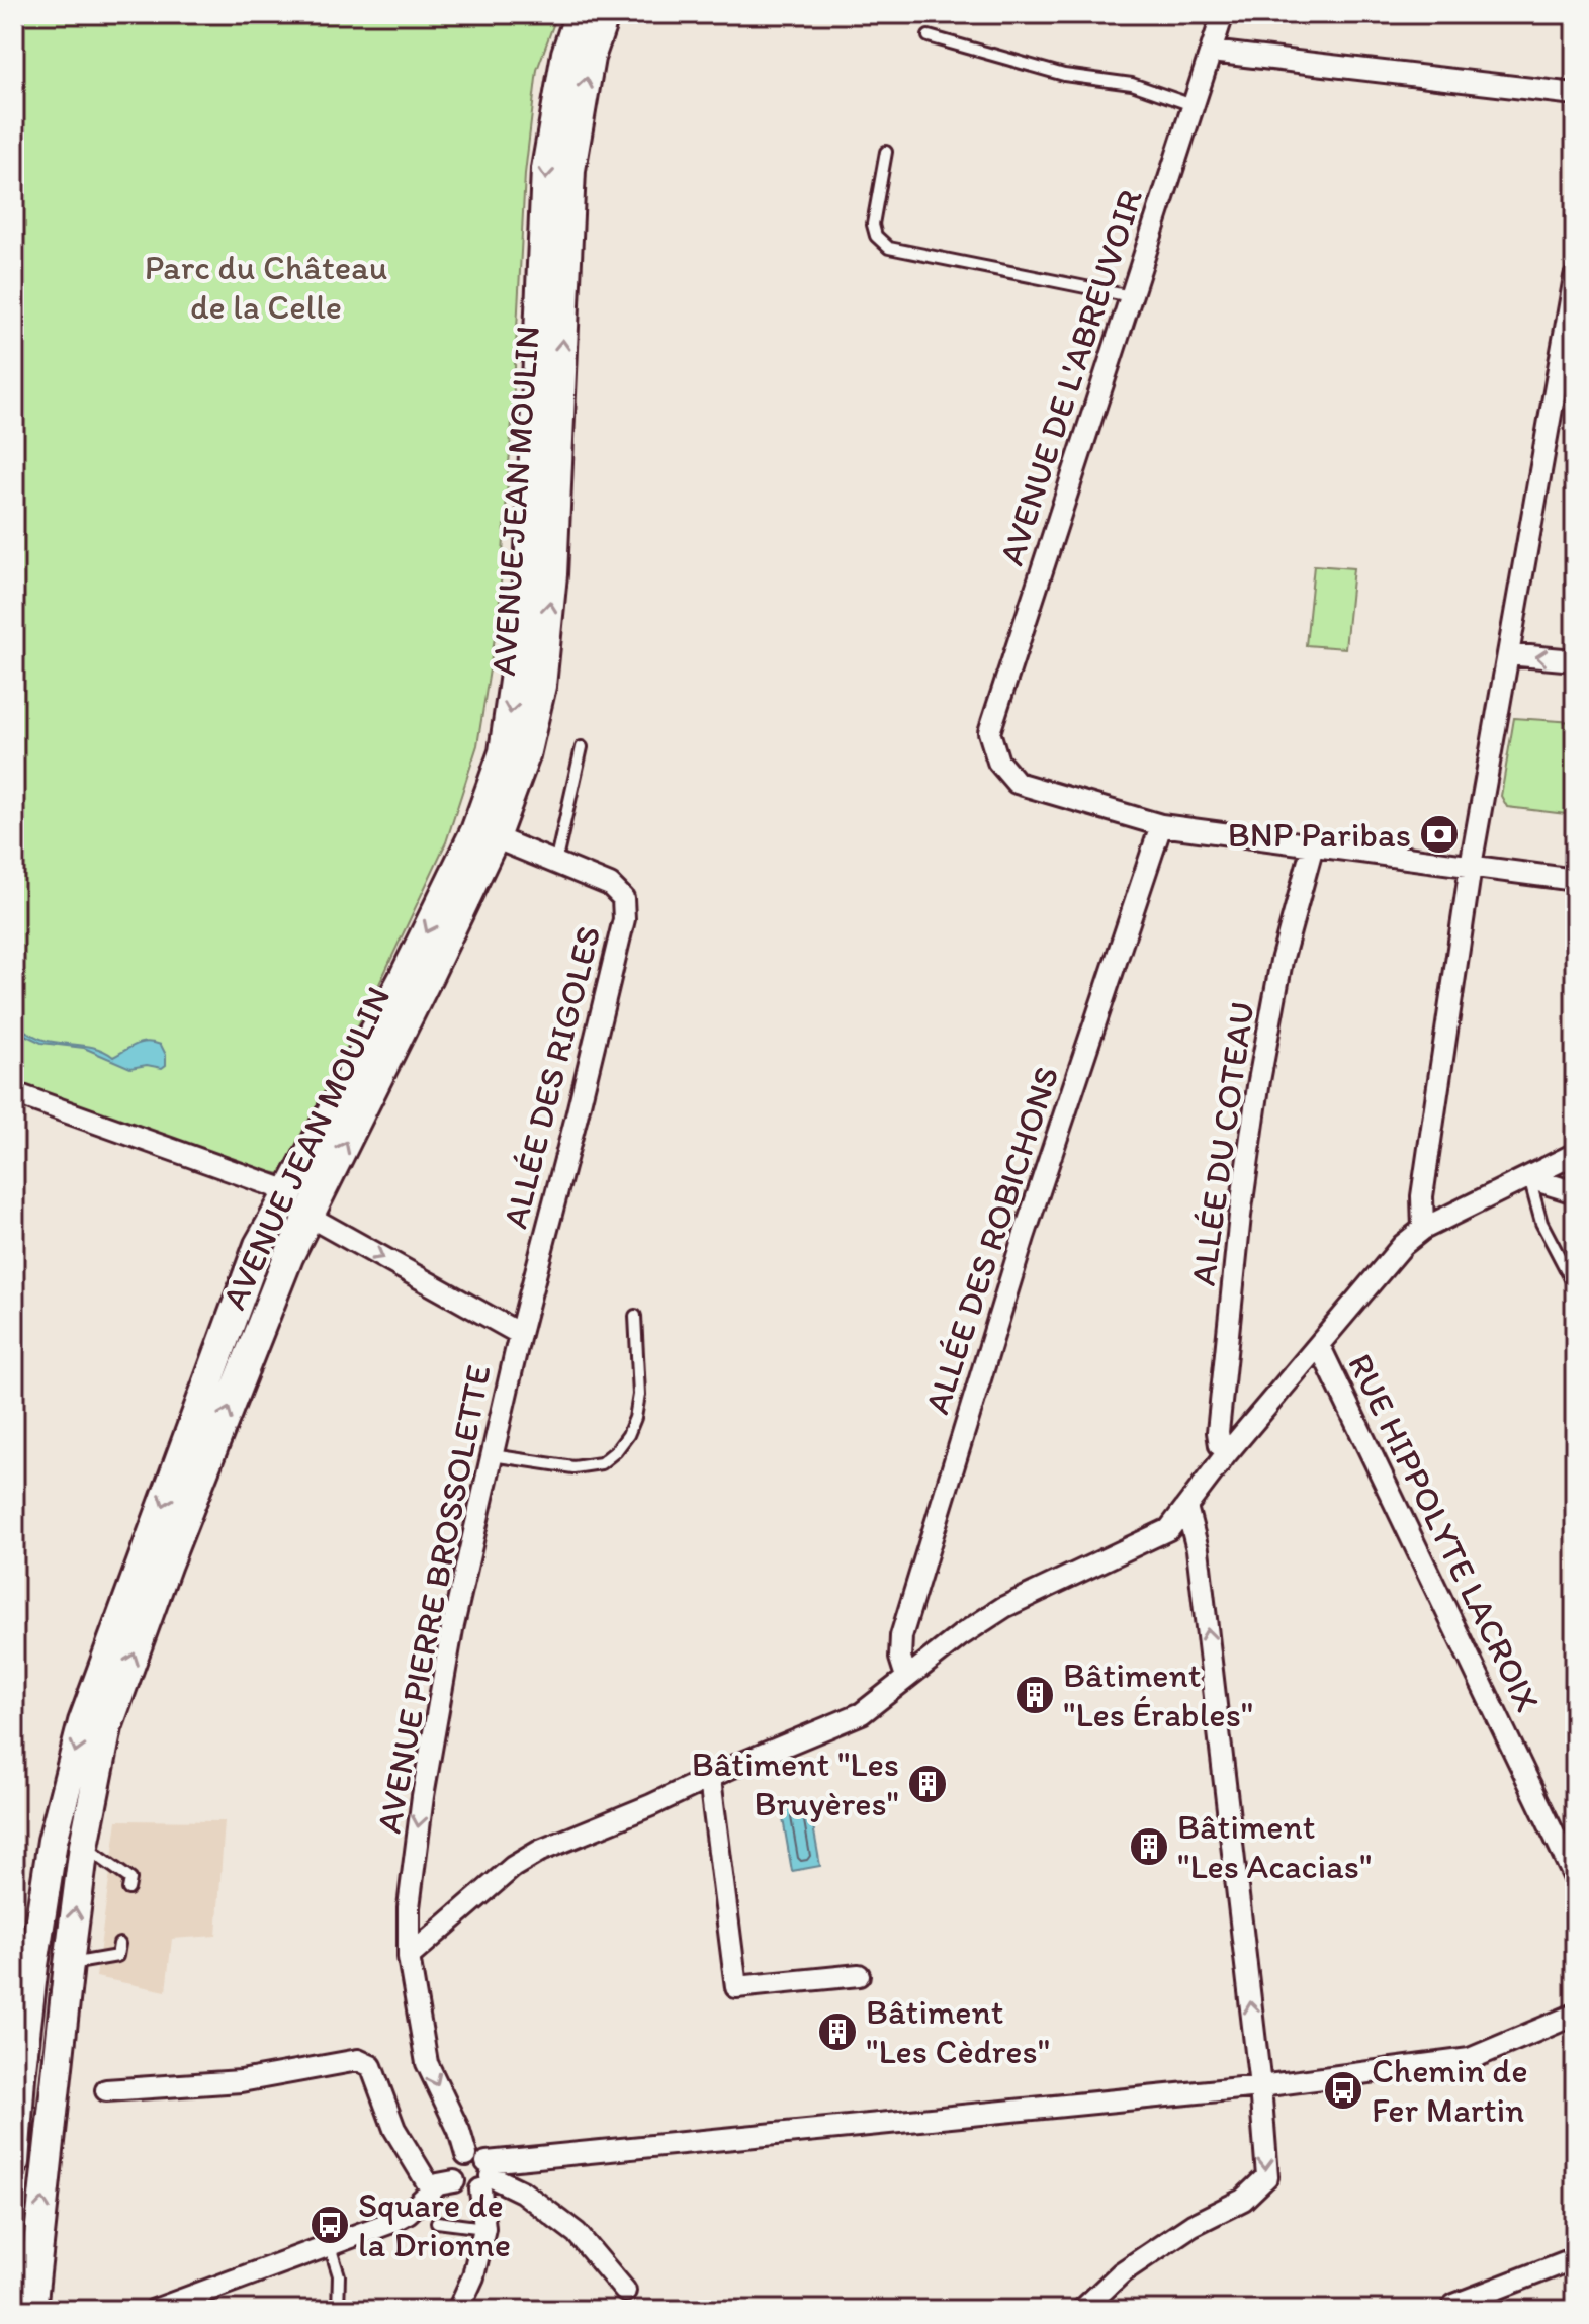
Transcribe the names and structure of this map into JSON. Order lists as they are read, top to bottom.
{
  "streets": {
    "main road": ["AVENUE JEAN MOULIN"],
    "street": [
      "AVENUE DE L'ABREUVOIR",
      "ALLÉE DES RIGOLES",
      "ALLÉE DU COTEAU",
      "ALLÉE DES ROBICHONS",
      "RUE HIPPOLYTE LACROIX",
      "AVENUE PIERRE BROSSOLETTE"
    ]
  },
  "crossings": [
    ["AVENUE DE L'ABREUVOIR", "ALLÉE DES ROBICHONS"],
    ["AVENUE JEAN MOULIN", "ALLÉE DES RIGOLES"],
    ["AVENUE JEAN MOULIN", "AVENUE PIERRE BROSSOLETTE"],
    ["ALLÉE DES RIGOLES", "AVENUE PIERRE BROSSOLETTE"]
  ],
  "one_way": ["AVENUE PIERRE BROSSOLETTE"],
  "parks": ["Parc du Château de la Celle"],
  "places": {
    "bank": ["BNP Paribas"],
    "building": [
      "Bâtiment \"Les Érables\"",
      "Bâtiment \"Les Bruyères\"",
      "Bâtiment \"Les Acacias\"",
      "Bâtiment \"Les Cèdres\""
    ],
    "bus stop": ["Chemin de Fer Martin", "Square de la Drionne"]
  }
}
